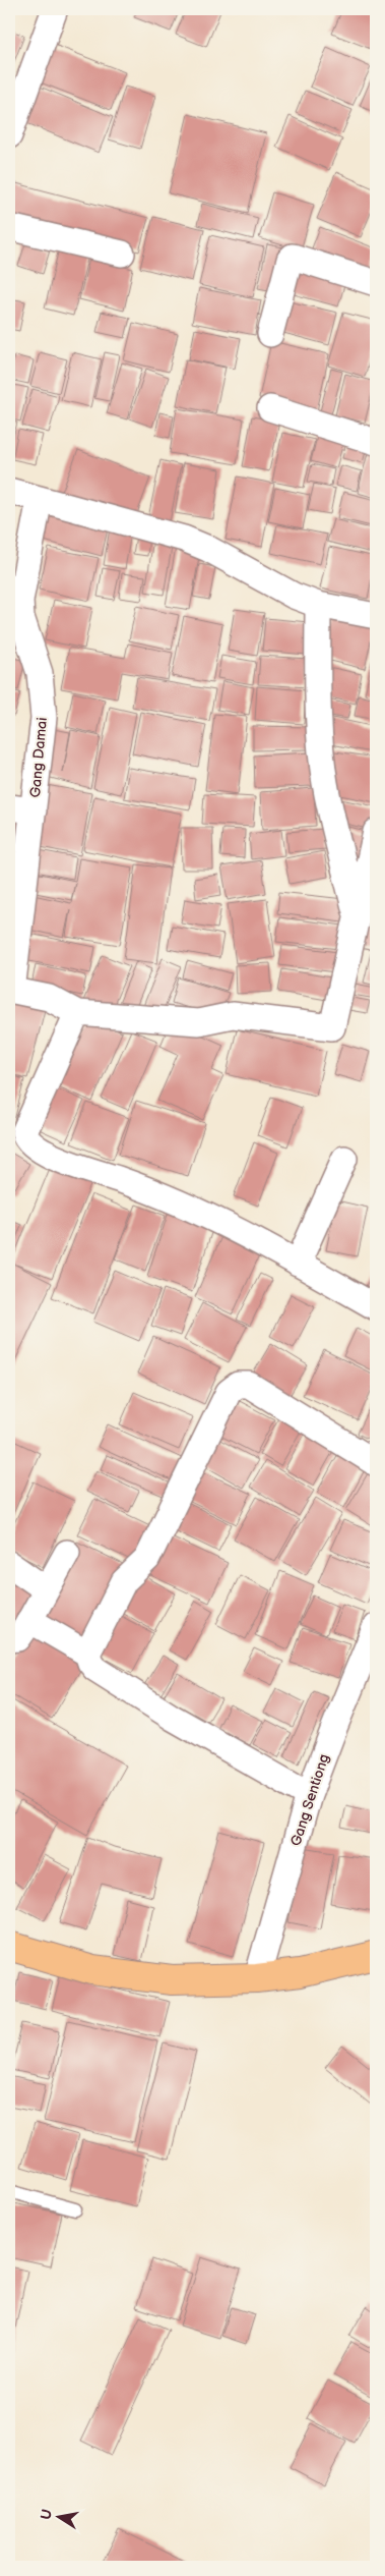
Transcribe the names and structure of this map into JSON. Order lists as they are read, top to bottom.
{
  "streets": {
    "street": ["Gang Damai", "Gang Sentiong"]
  },
  "north": "left"
}
